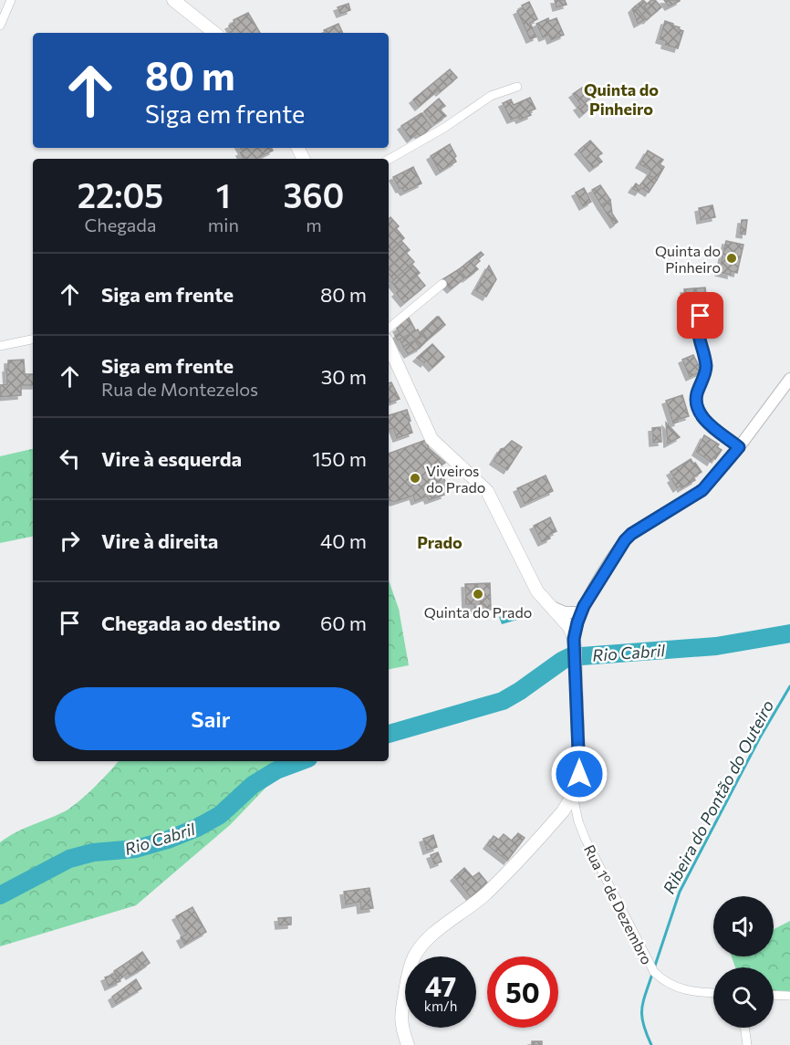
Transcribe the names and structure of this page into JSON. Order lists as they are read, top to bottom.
{
  "streets": {
    "street": ["Rua 1º de Dezembro"]
  },
  "districts": ["Quinta do Pinheiro", "Prado"],
  "water": ["Rio Cabril", "Ribeira do Pontão do Outeiro"],
  "places": ["Quinta do Pinheiro", "Viveiros do Prado", "Quinta do Prado"],
  "page": {
    "turn": ["80 m", "Siga em frente"],
    "eta": [
      "22:05",
      "Chegada",
      "1",
      "min",
      "360",
      "m"
    ],
    "list": [
      {
        "name": "Siga em frente",
        "value": "80 m"
      },
      {
        "name": "Siga em frente",
        "note": "Rua de Montezelos",
        "value": "30 m"
      },
      {
        "name": "Vire à esquerda",
        "value": "150 m"
      },
      {
        "name": "Vire à direita",
        "value": "40 m"
      },
      {
        "name": "Chegada ao destino",
        "value": "60 m"
      }
    ],
    "buttons": "Sair",
    "speed": "47 km/h",
    "limit": "50"
  }
}
